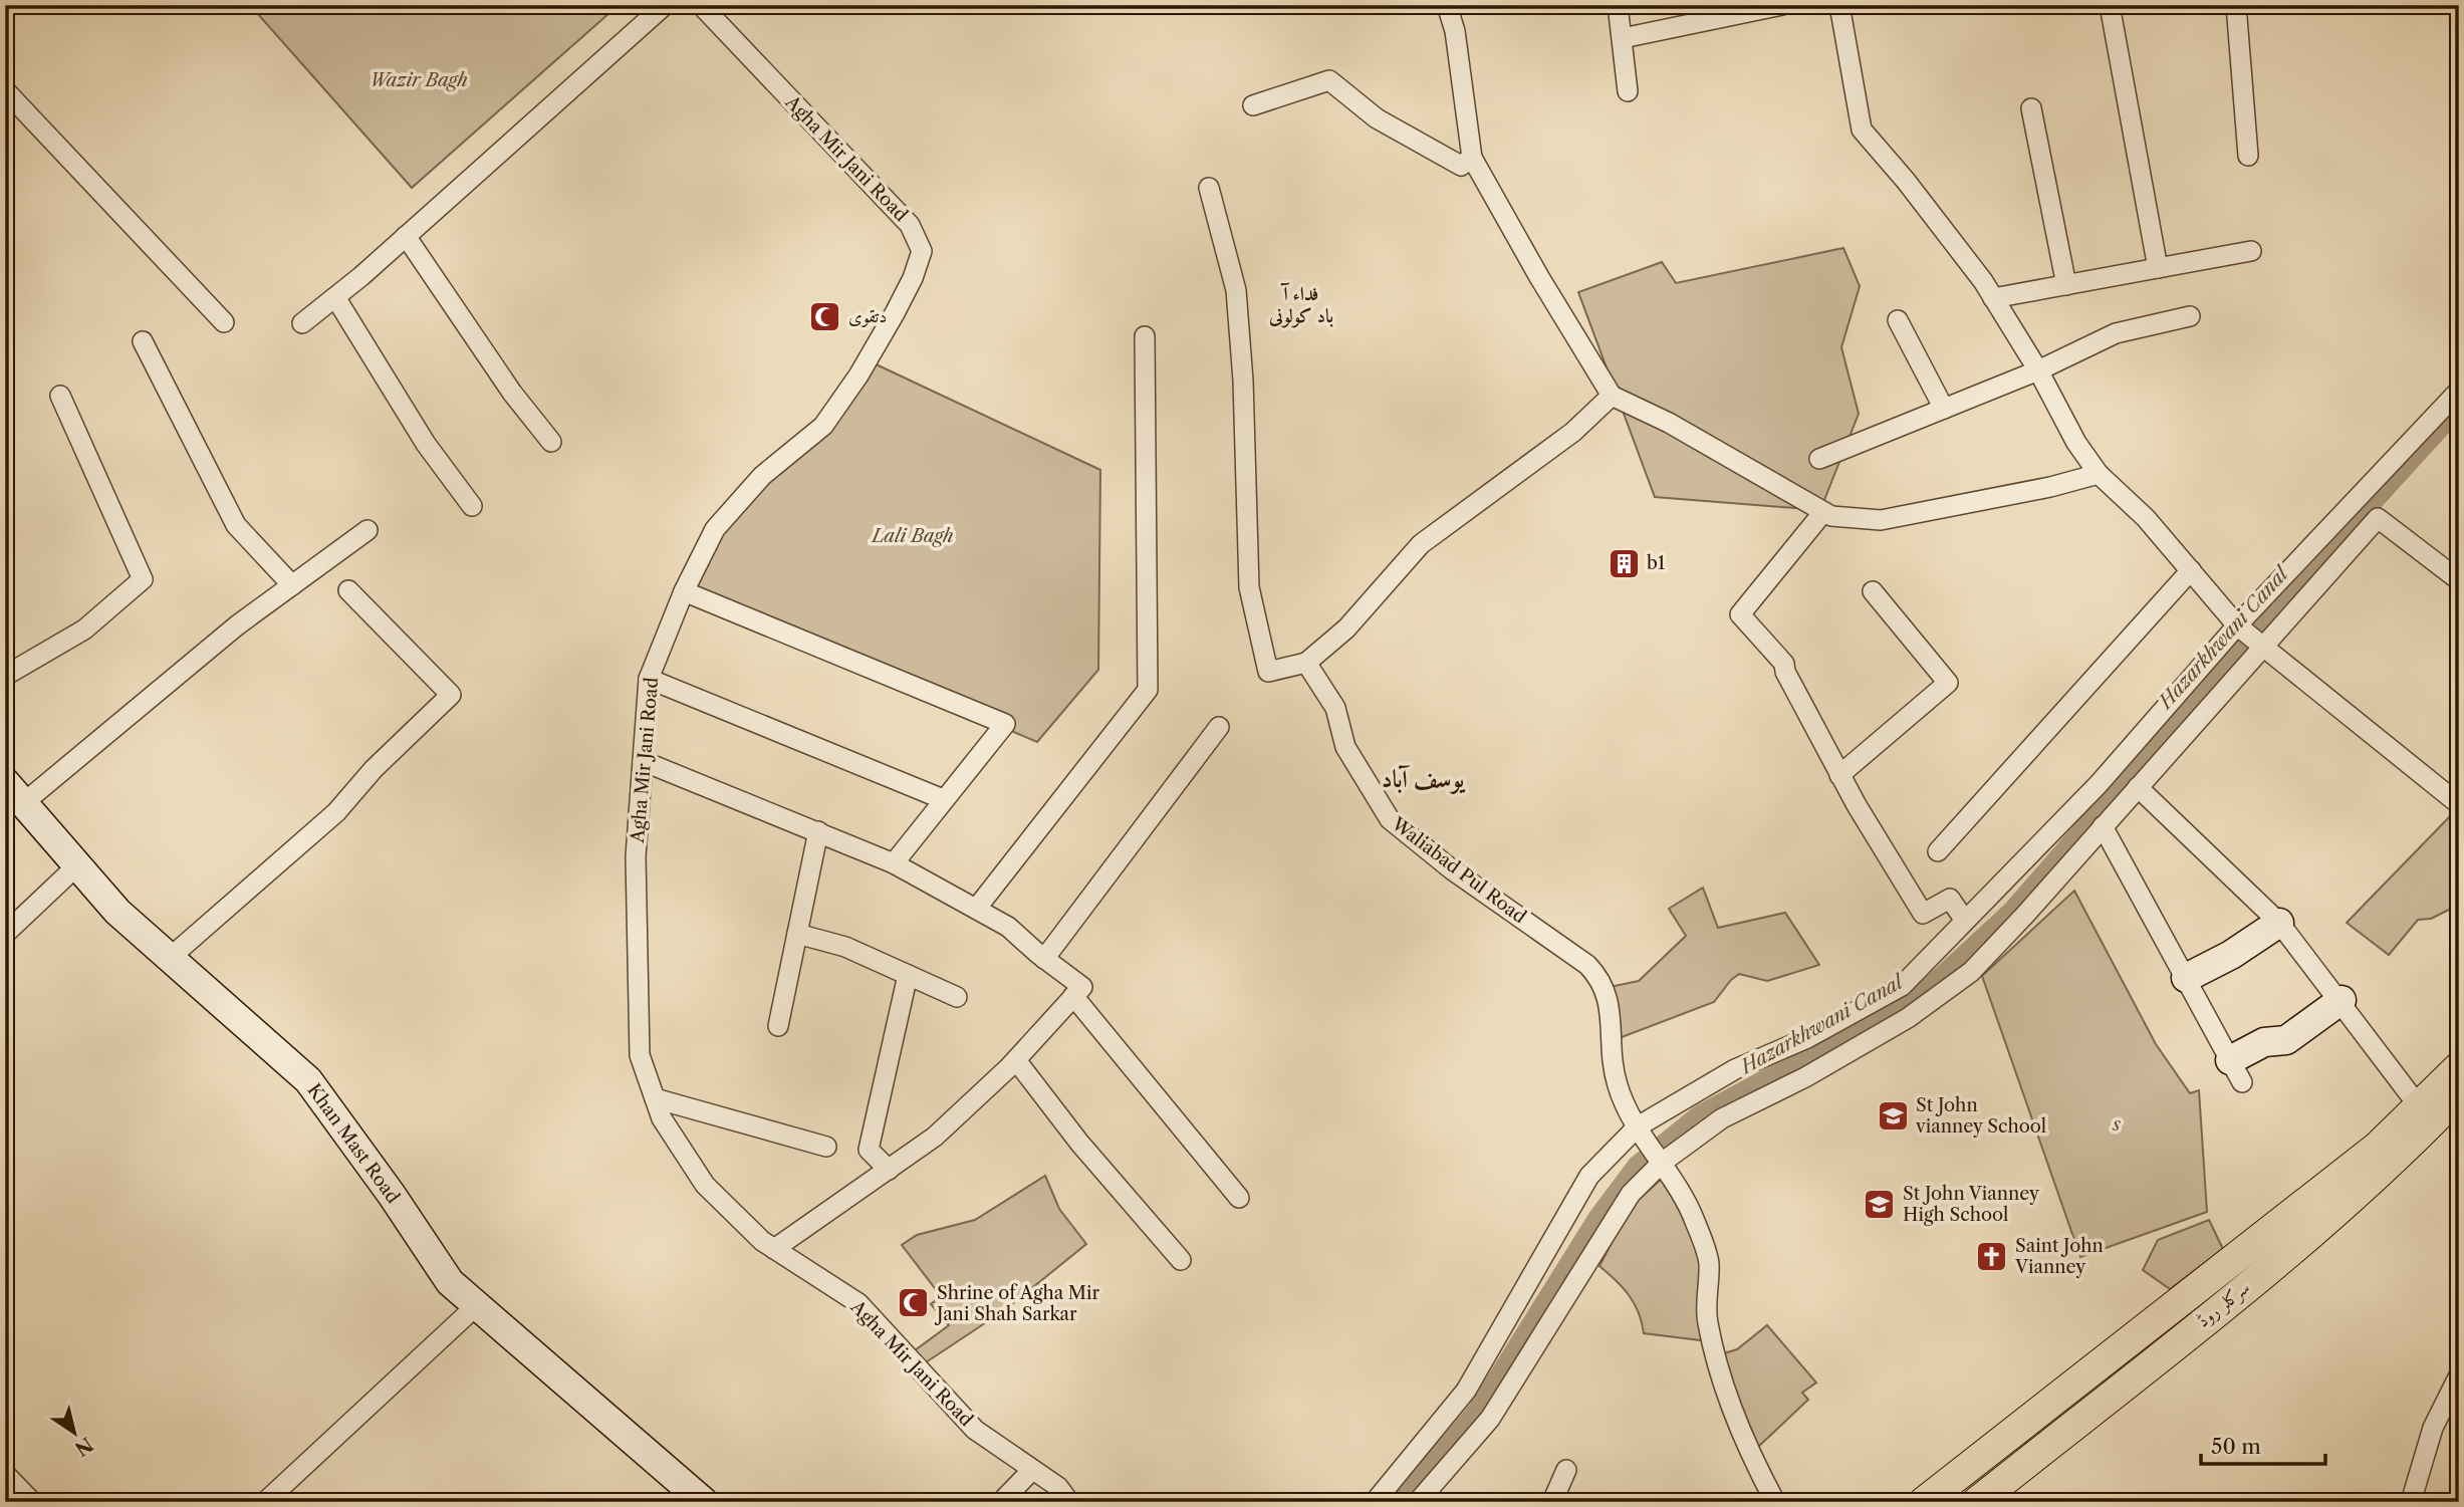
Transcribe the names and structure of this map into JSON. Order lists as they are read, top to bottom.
{
  "streets": {
    "main road": ["Khan Mast Road", "سرکلر روڈ"],
    "street": ["Agha Mir Jani Road", "Waliabad Pul Road"]
  },
  "districts": ["فداء آ باد کولونی", "یوسف آباد"],
  "water": ["Hazarkhwani Canal"],
  "parks": ["Wazir Bagh", "Lali Bagh", "s"],
  "places": {
    "mosque": ["دتقوى", "Shrine of Agha Mir Jani Shah Sarkar"],
    "building": ["b1"],
    "school or university": ["St John vianney School", "St John Vianney High School"],
    "church": ["Saint John Vianney"]
  },
  "scale_bar": "50 m",
  "north": "bottom right"
}
